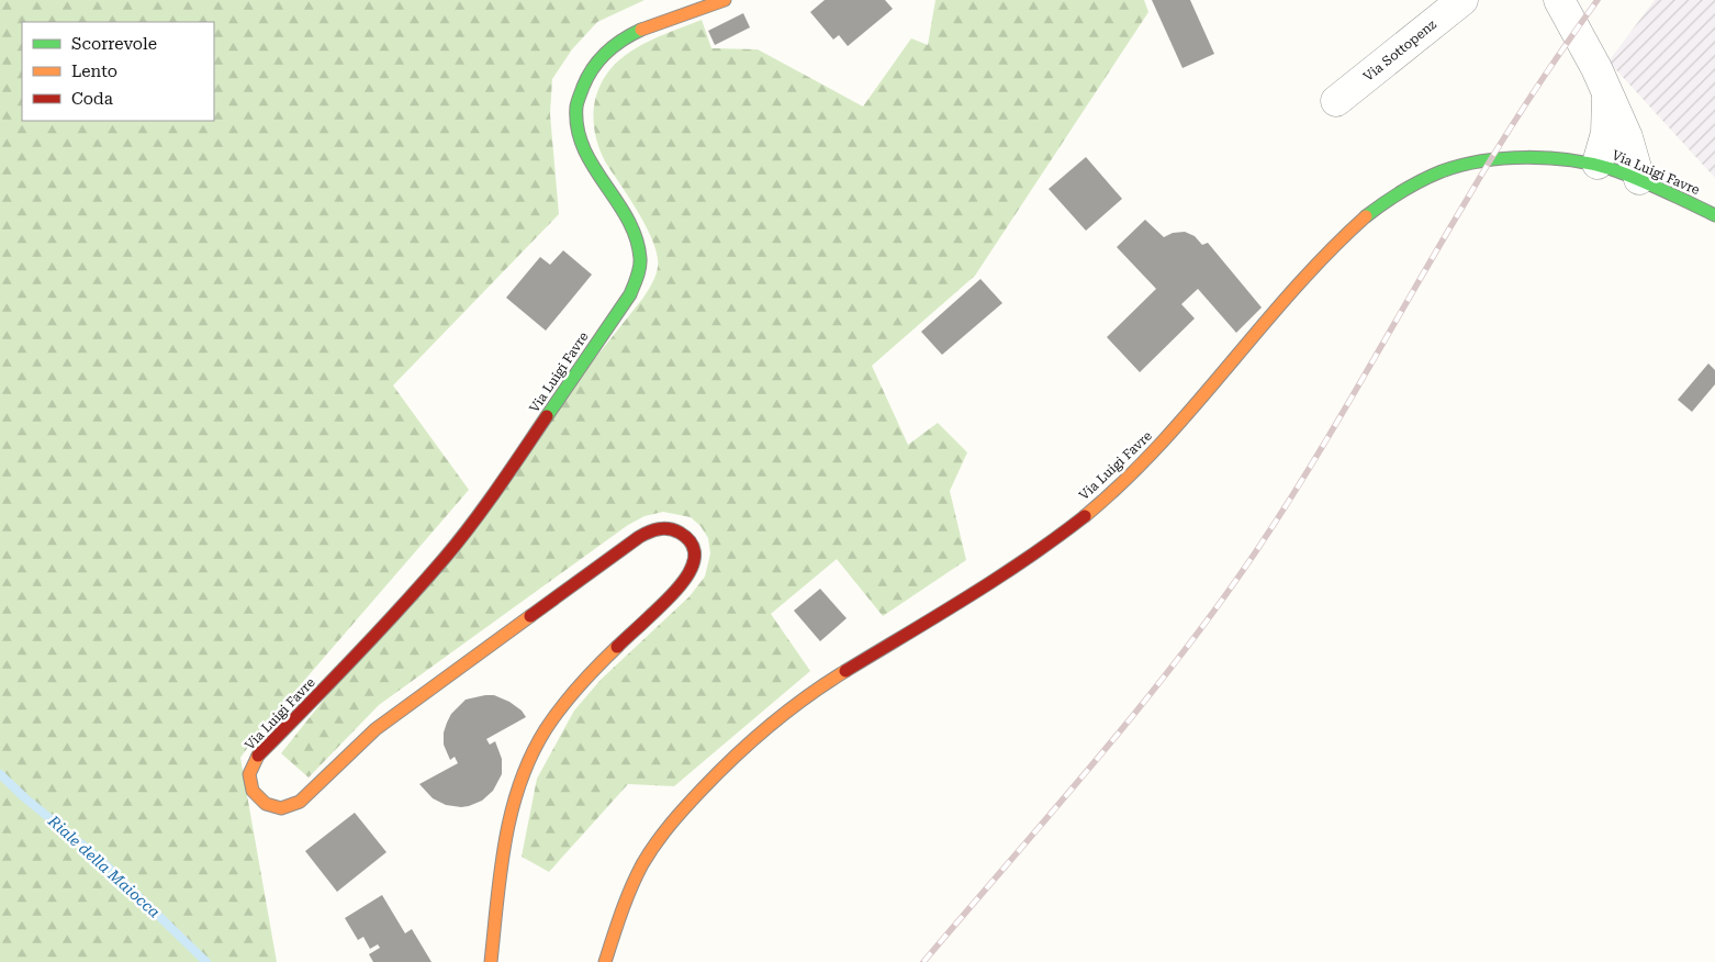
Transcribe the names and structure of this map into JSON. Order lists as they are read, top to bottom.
{
  "streets": {
    "street": ["Via Sottopenz", "Via Luigi Favre"]
  },
  "water": ["Riale della Maiocca"],
  "legend": ["Scorrevole", "Lento", "Coda"]
}
